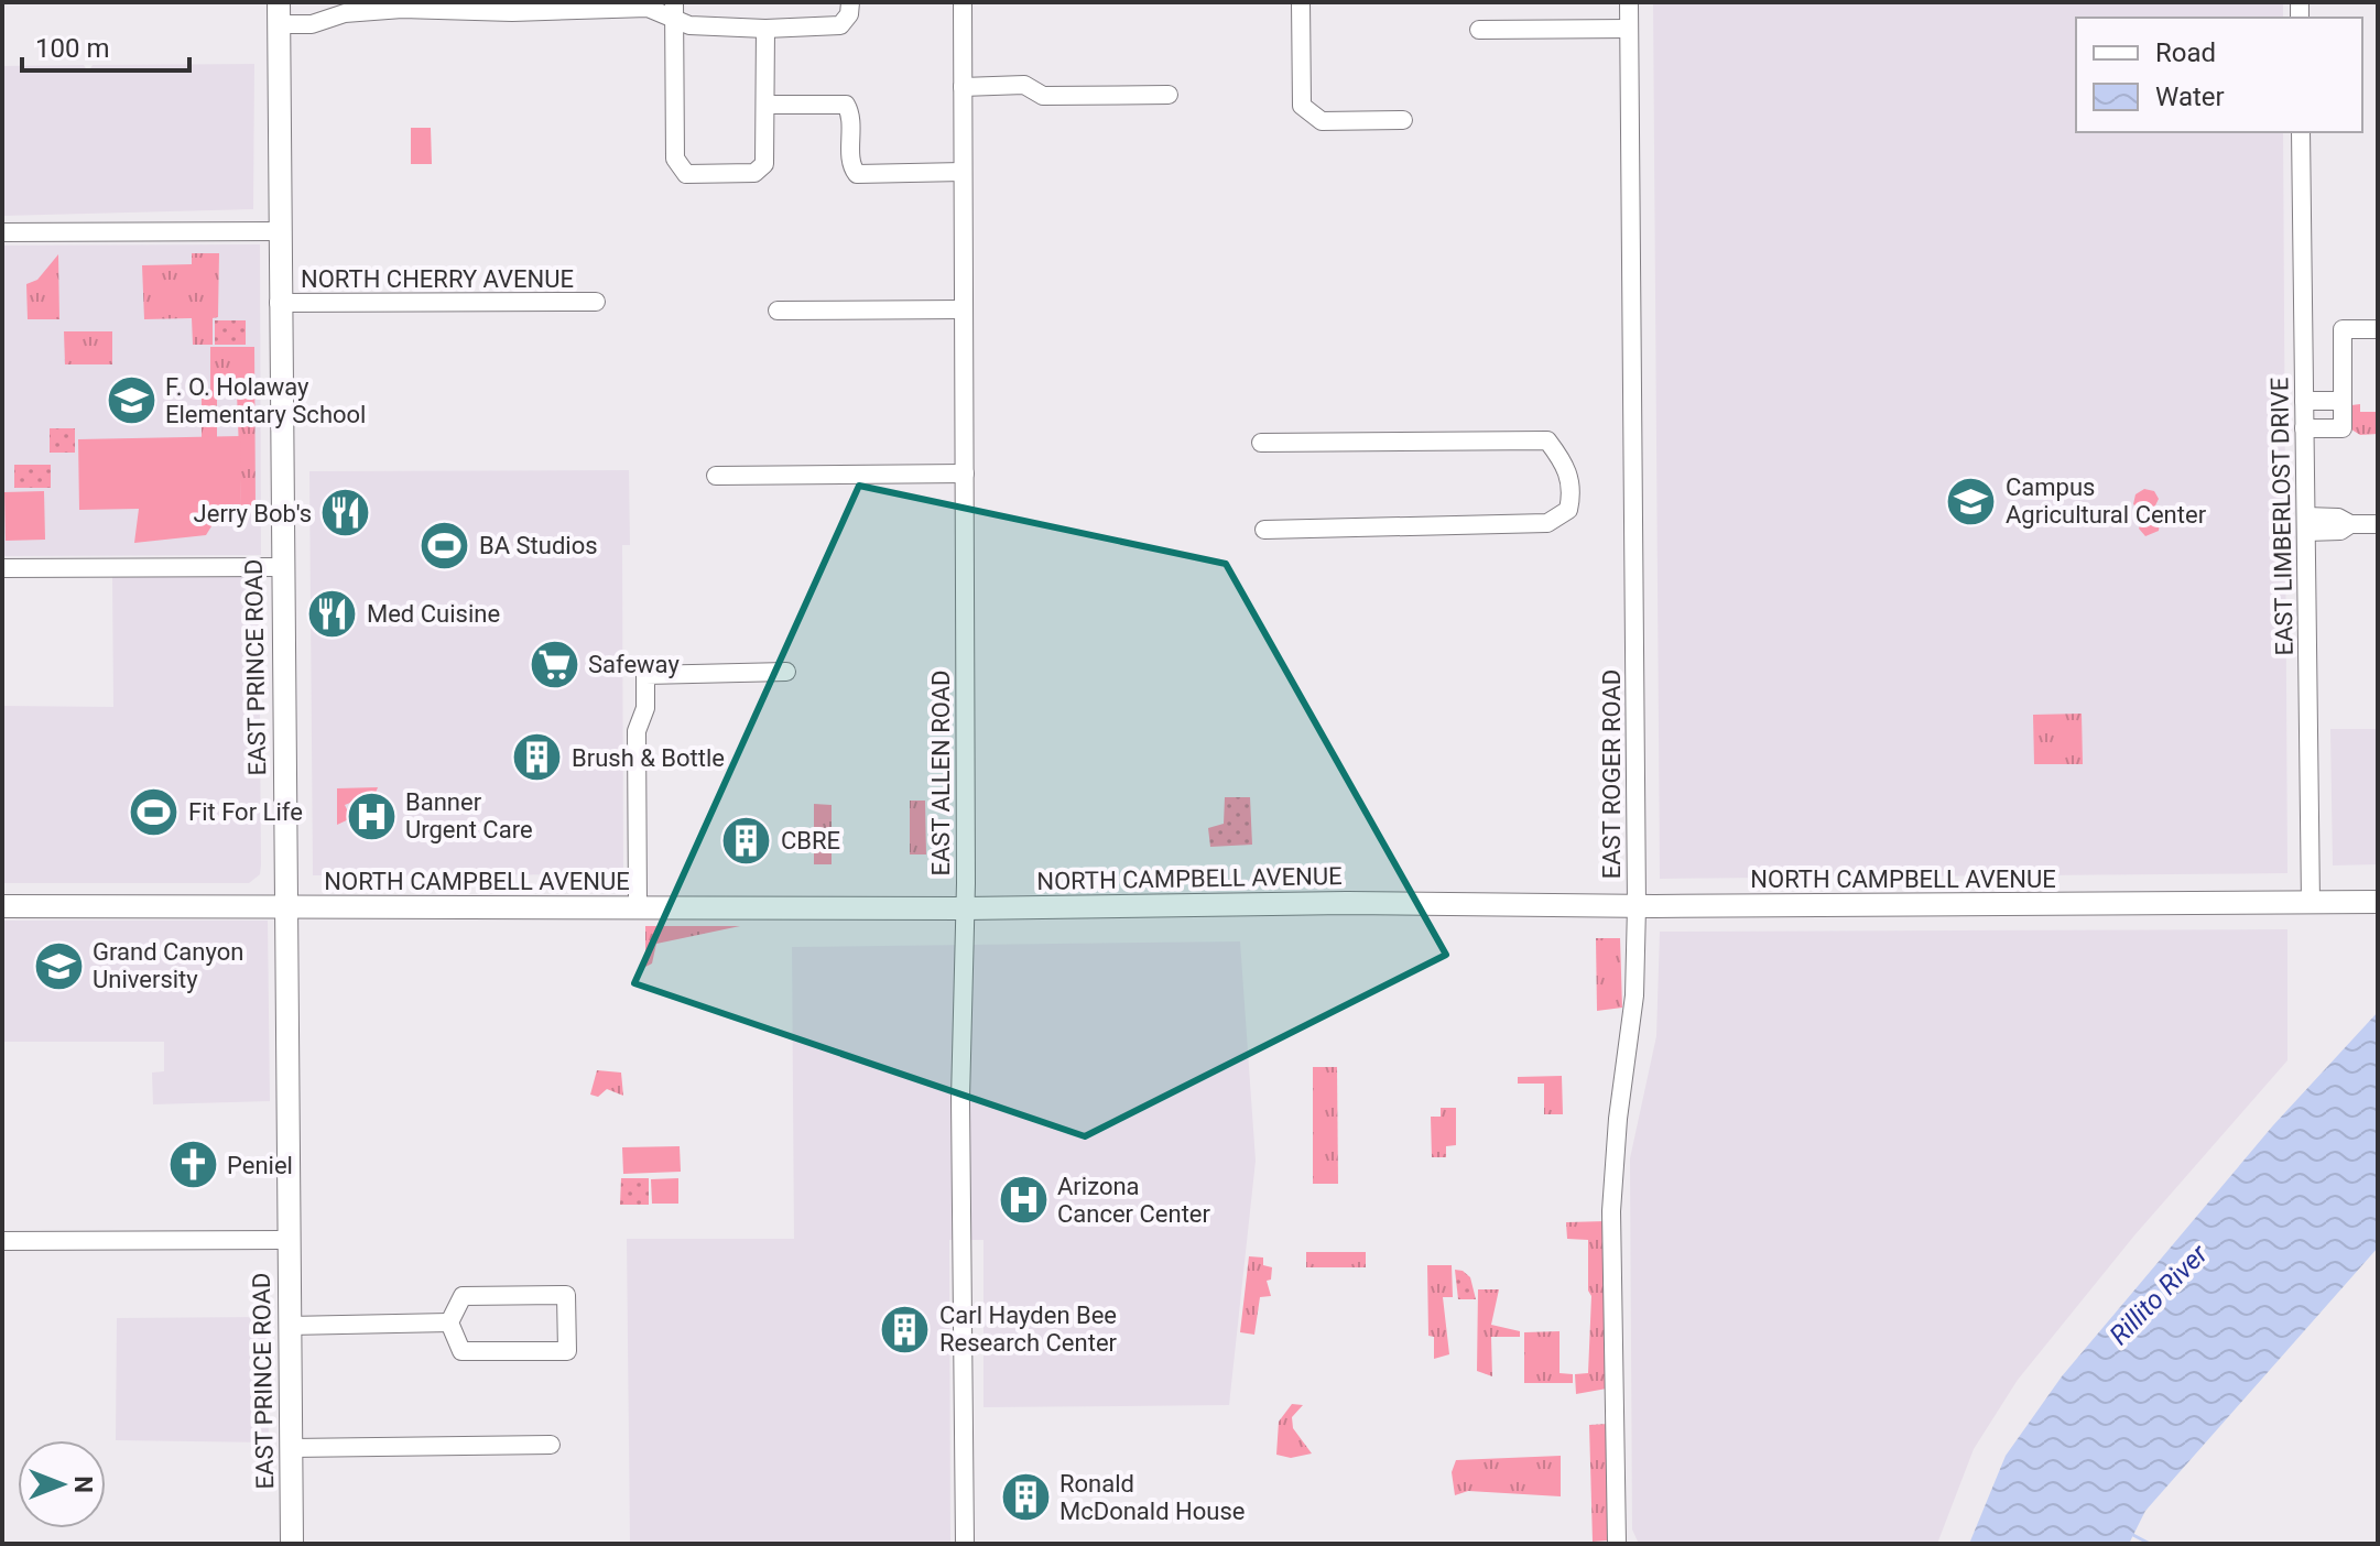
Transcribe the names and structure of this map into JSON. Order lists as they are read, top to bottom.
{
  "streets": {
    "main road": ["EAST PRINCE ROAD", "NORTH CAMPBELL AVENUE"],
    "street": [
      "NORTH CHERRY AVENUE",
      "EAST LIMBERLOST DRIVE",
      "EAST ALLEN ROAD",
      "EAST ROGER ROAD"
    ]
  },
  "crossings": [
    ["NORTH CHERRY AVENUE", "EAST PRINCE ROAD"],
    ["EAST LIMBERLOST DRIVE", "NORTH CAMPBELL AVENUE"],
    ["EAST PRINCE ROAD", "NORTH CAMPBELL AVENUE"],
    ["EAST ALLEN ROAD", "NORTH CAMPBELL AVENUE"],
    ["EAST ROGER ROAD", "NORTH CAMPBELL AVENUE"]
  ],
  "water": ["Rillito River"],
  "places": {
    "school or university": ["F. O. Holaway Elementary School", "Campus Agricultural Center", "Grand Canyon University"],
    "restaurant": ["Jerry Bob's", "Med Cuisine"],
    "sports": ["BA Studios", "Fit For Life"],
    "supermarket": ["Safeway"],
    "building": [
      "Brush & Bottle",
      "CBRE",
      "Carl Hayden Bee Research Center",
      "Ronald McDonald House"
    ],
    "hospital": ["Banner Urgent Care", "Arizona Cancer Center"],
    "church": ["Peniel"]
  },
  "legend": ["Road", "Water"],
  "scale_bar": "100 m",
  "north": "right"
}
